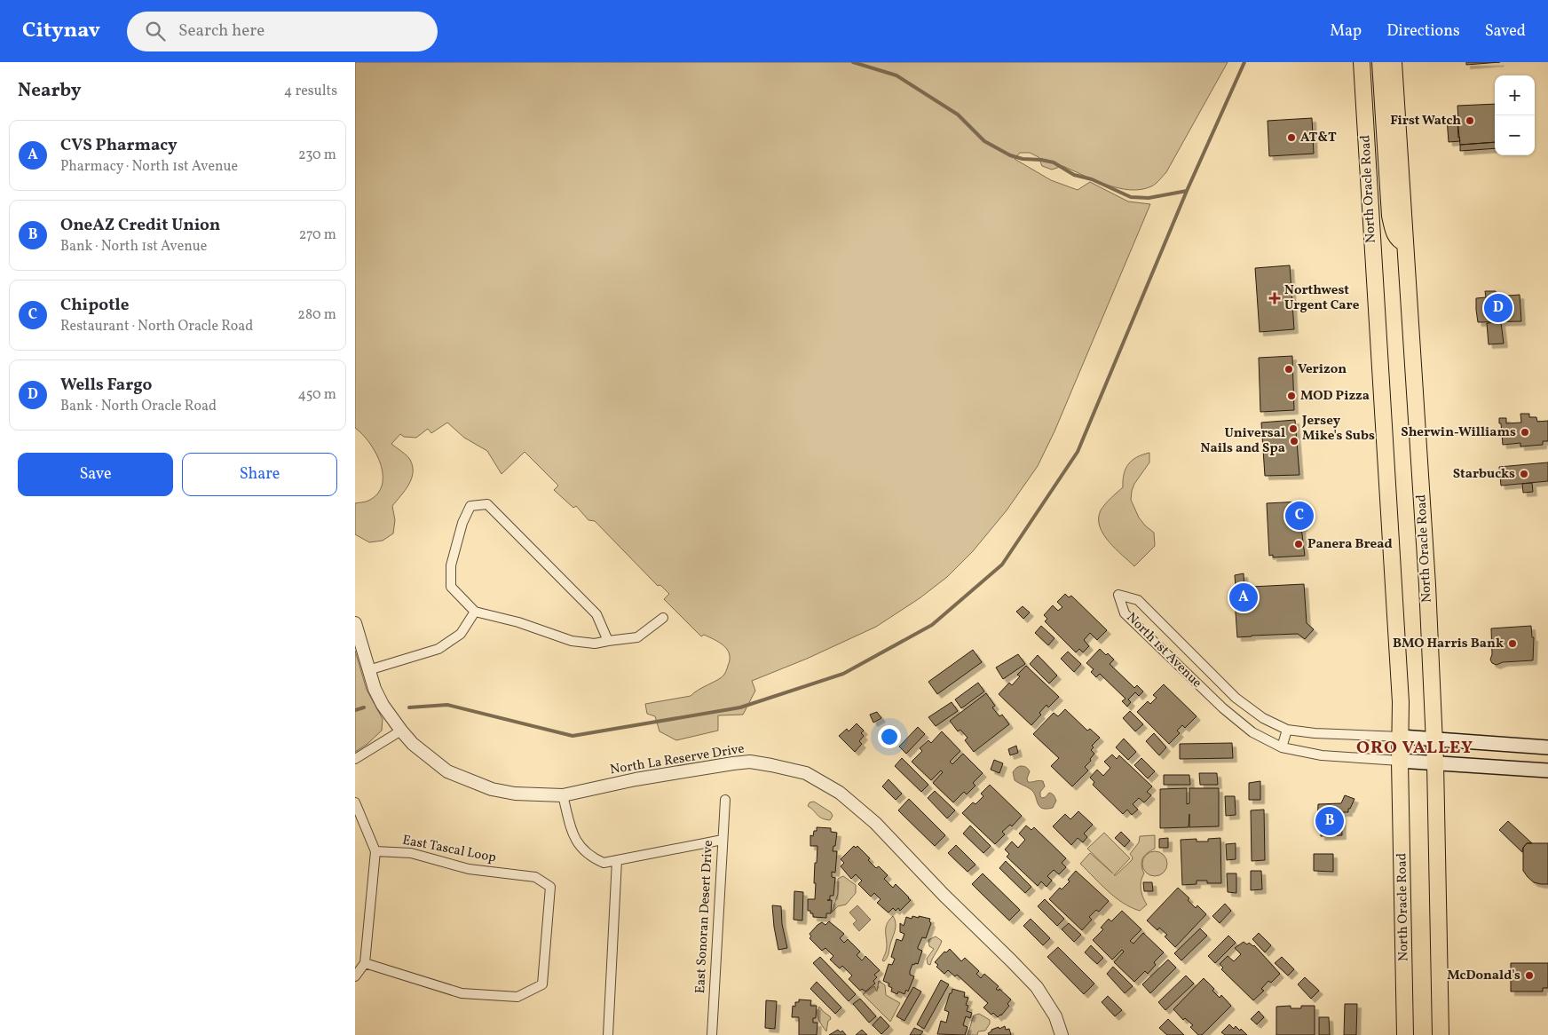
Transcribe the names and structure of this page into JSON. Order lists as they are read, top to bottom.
{
  "streets": {
    "highway": ["North Oracle Road"],
    "main road": ["North 1st Avenue"],
    "street": ["North La Reserve Drive", "East Tascal Loop", "East Sonoran Desert Drive"]
  },
  "crossings": [
    ["North Oracle Road", "North 1st Avenue"]
  ],
  "districts": ["ORO VALLEY"],
  "places": {
    "other": [
      "First Watch",
      "AT&T",
      "Verizon",
      "MOD Pizza",
      "Jersey Mike's Subs",
      "Sherwin-Williams",
      "Universal Nails and Spa",
      "Starbucks",
      "Panera Bread",
      "BMO Harris Bank",
      "McDonald's"
    ],
    "health": ["Northwest Urgent Care"]
  },
  "page": {
    "header": "Citynav",
    "search": "Search here",
    "nav": ["Map", "Directions", "Saved"],
    "heading": ["Nearby", "4 results"],
    "map_buttons": ["+", "−"],
    "list": [
      {
        "mark": "A",
        "name": "CVS Pharmacy",
        "note": "Pharmacy · North 1st Avenue",
        "value": "230 m"
      },
      {
        "mark": "B",
        "name": "OneAZ Credit Union",
        "note": "Bank · North 1st Avenue",
        "value": "270 m"
      },
      {
        "mark": "C",
        "name": "Chipotle",
        "note": "Restaurant · North Oracle Road",
        "value": "280 m"
      },
      {
        "mark": "D",
        "name": "Wells Fargo",
        "note": "Bank · North Oracle Road",
        "value": "450 m"
      }
    ],
    "pins": [
      "D",
      "C",
      "A",
      "B"
    ],
    "buttons": ["Save", "Share"]
  }
}
